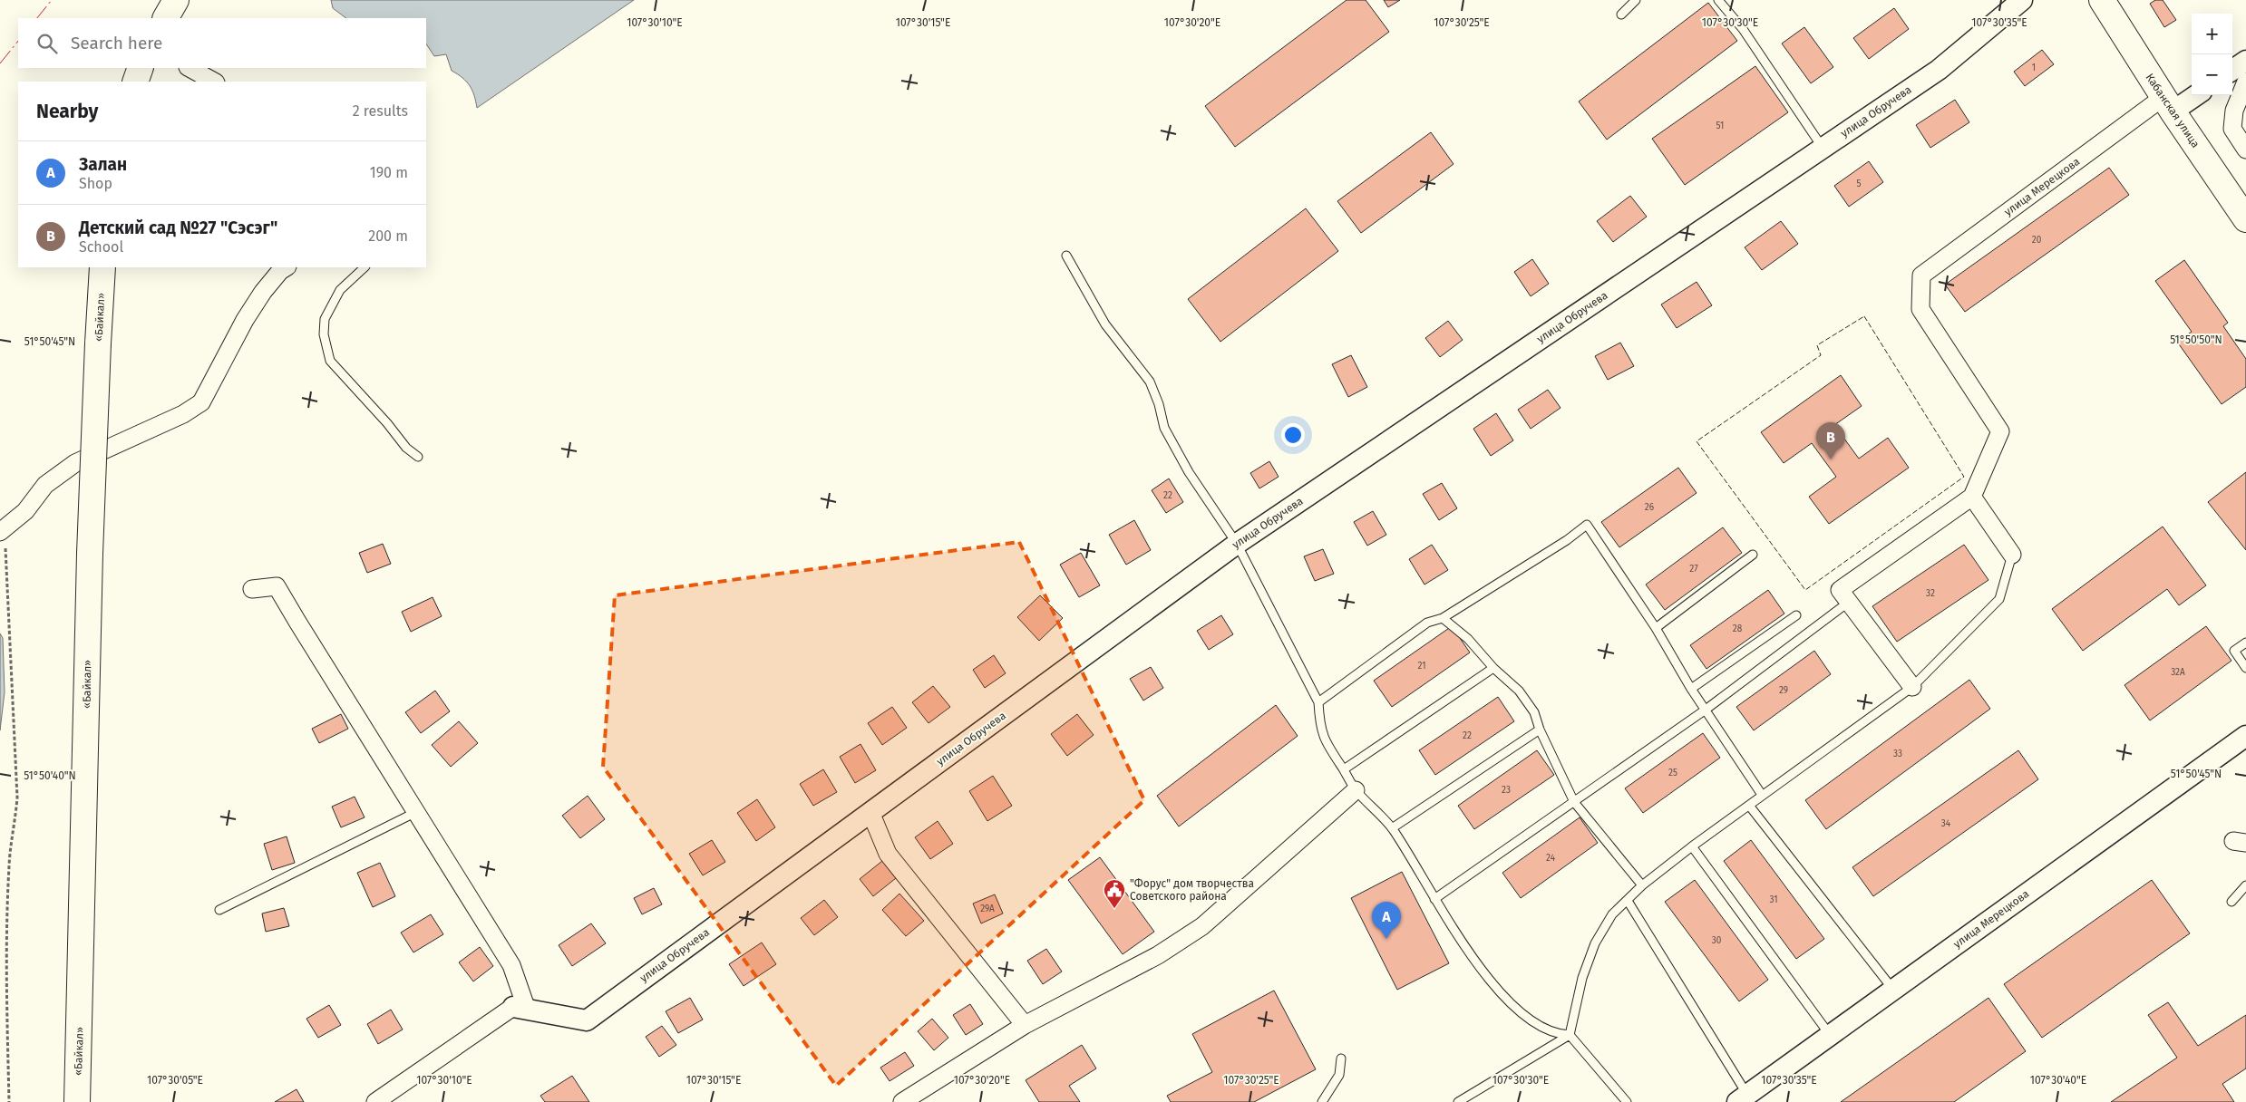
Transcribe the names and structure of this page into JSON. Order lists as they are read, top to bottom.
{
  "streets": {
    "main road": ["Кабанская улица", "«Байкал»"],
    "street": ["улица Обручева", "улица Мерецкова"]
  },
  "crossings": [
    ["Кабанская улица", "улица Мерецкова"]
  ],
  "places": {
    "public building": ["\"Форус\" дом творчества Советского района"]
  },
  "house_numbers": [
    "1",
    "51",
    "5",
    "20",
    "22",
    "26",
    "27",
    "32",
    "28",
    "21",
    "32А",
    "29",
    "22",
    "33",
    "25",
    "23",
    "34",
    "24",
    "31",
    "29А",
    "30"
  ],
  "page": {
    "map_buttons": ["+", "−"],
    "search": "Search here",
    "heading": ["Nearby", "2 results"],
    "list": [
      {
        "mark": "A",
        "name": "Залан",
        "note": "Shop",
        "value": "190 m"
      },
      {
        "mark": "B",
        "name": "Детский сад №27 \"Сэсэг\"",
        "note": "School",
        "value": "200 m"
      }
    ],
    "pins": ["B", "A"]
  },
  "coordinates": [
    "107°30'10\"E",
    "107°30'15\"E",
    "107°30'20\"E",
    "107°30'25\"E",
    "107°30'30\"E",
    "107°30'35\"E",
    "51°50'50\"N",
    "51°50'45\"N",
    "51°50'40\"N",
    "107°30'05\"E",
    "107°30'40\"E"
  ]
}
